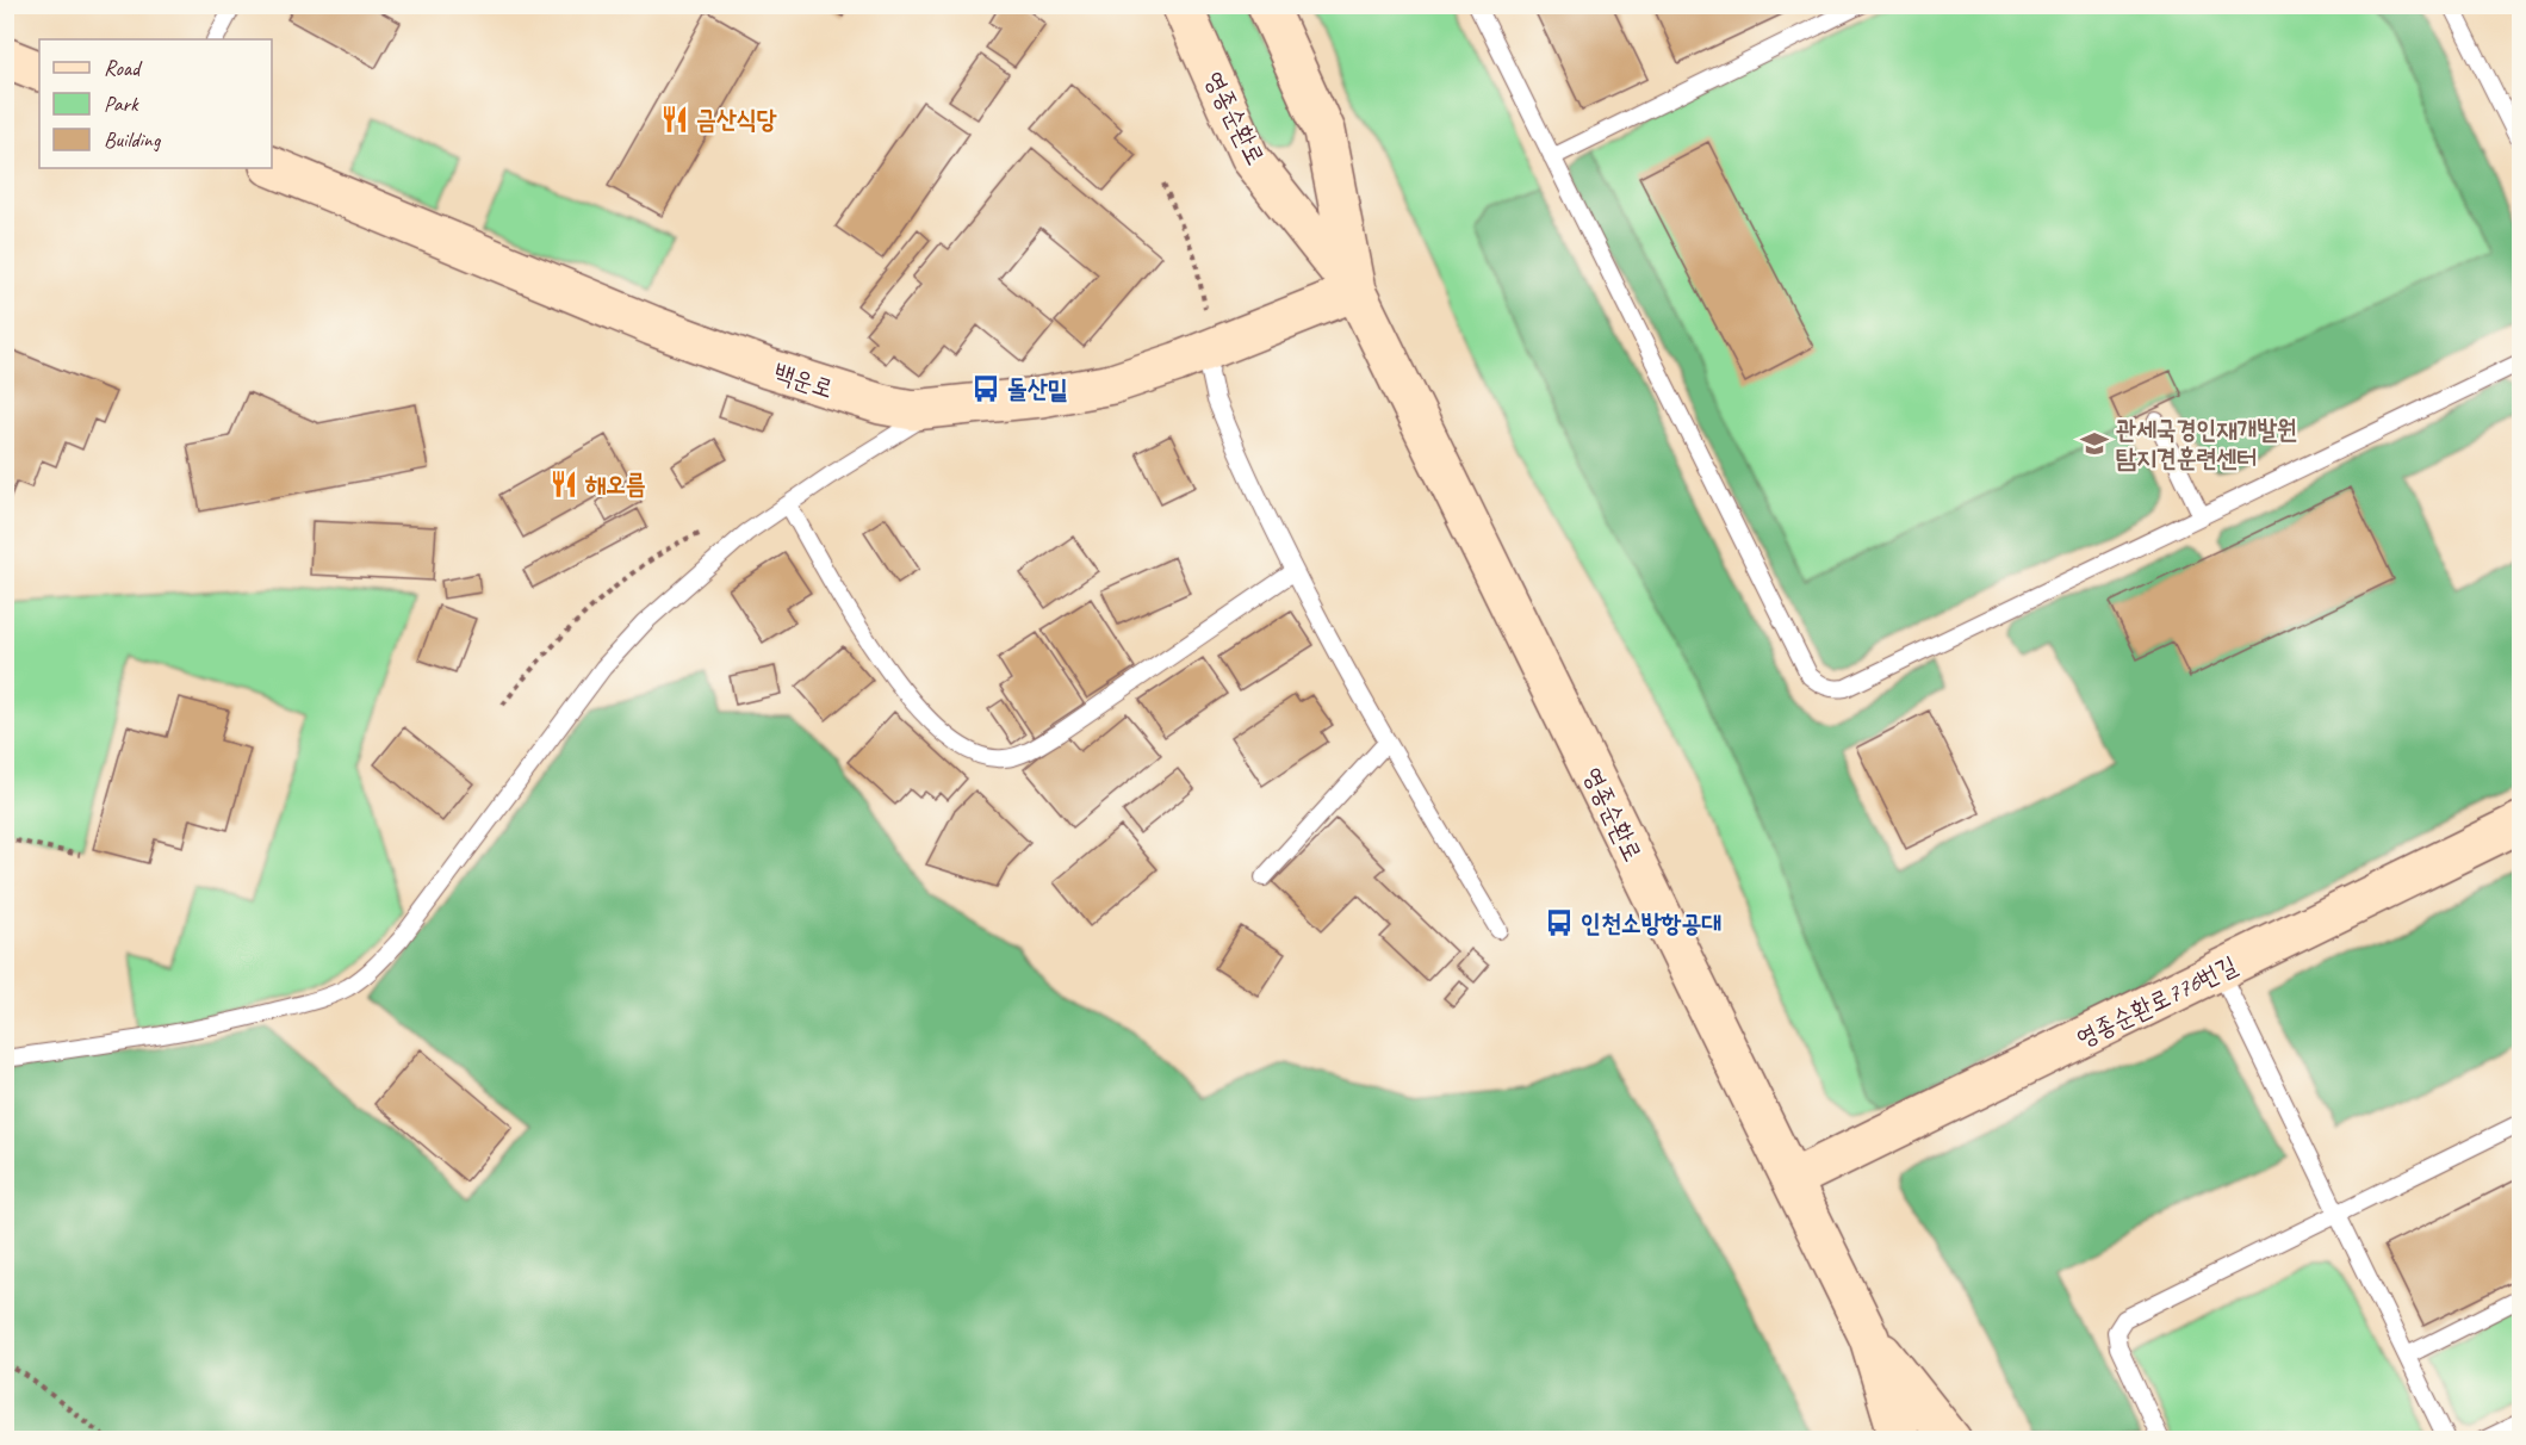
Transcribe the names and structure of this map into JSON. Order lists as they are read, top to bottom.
{
  "streets": {
    "main road": ["영종순환로", "백운로", "영종순환로776번길"]
  },
  "crossings": [
    ["영종순환로", "백운로"],
    ["영종순환로", "영종순환로776번길"]
  ],
  "places": {
    "restaurant": ["금산식당", "해오름"],
    "bus stop": ["돌산밑", "인천소방항공대"],
    "school or university": ["관세국경인재개발원 탐지견훈련센터"]
  },
  "legend": ["Road", "Park", "Building"]
}
